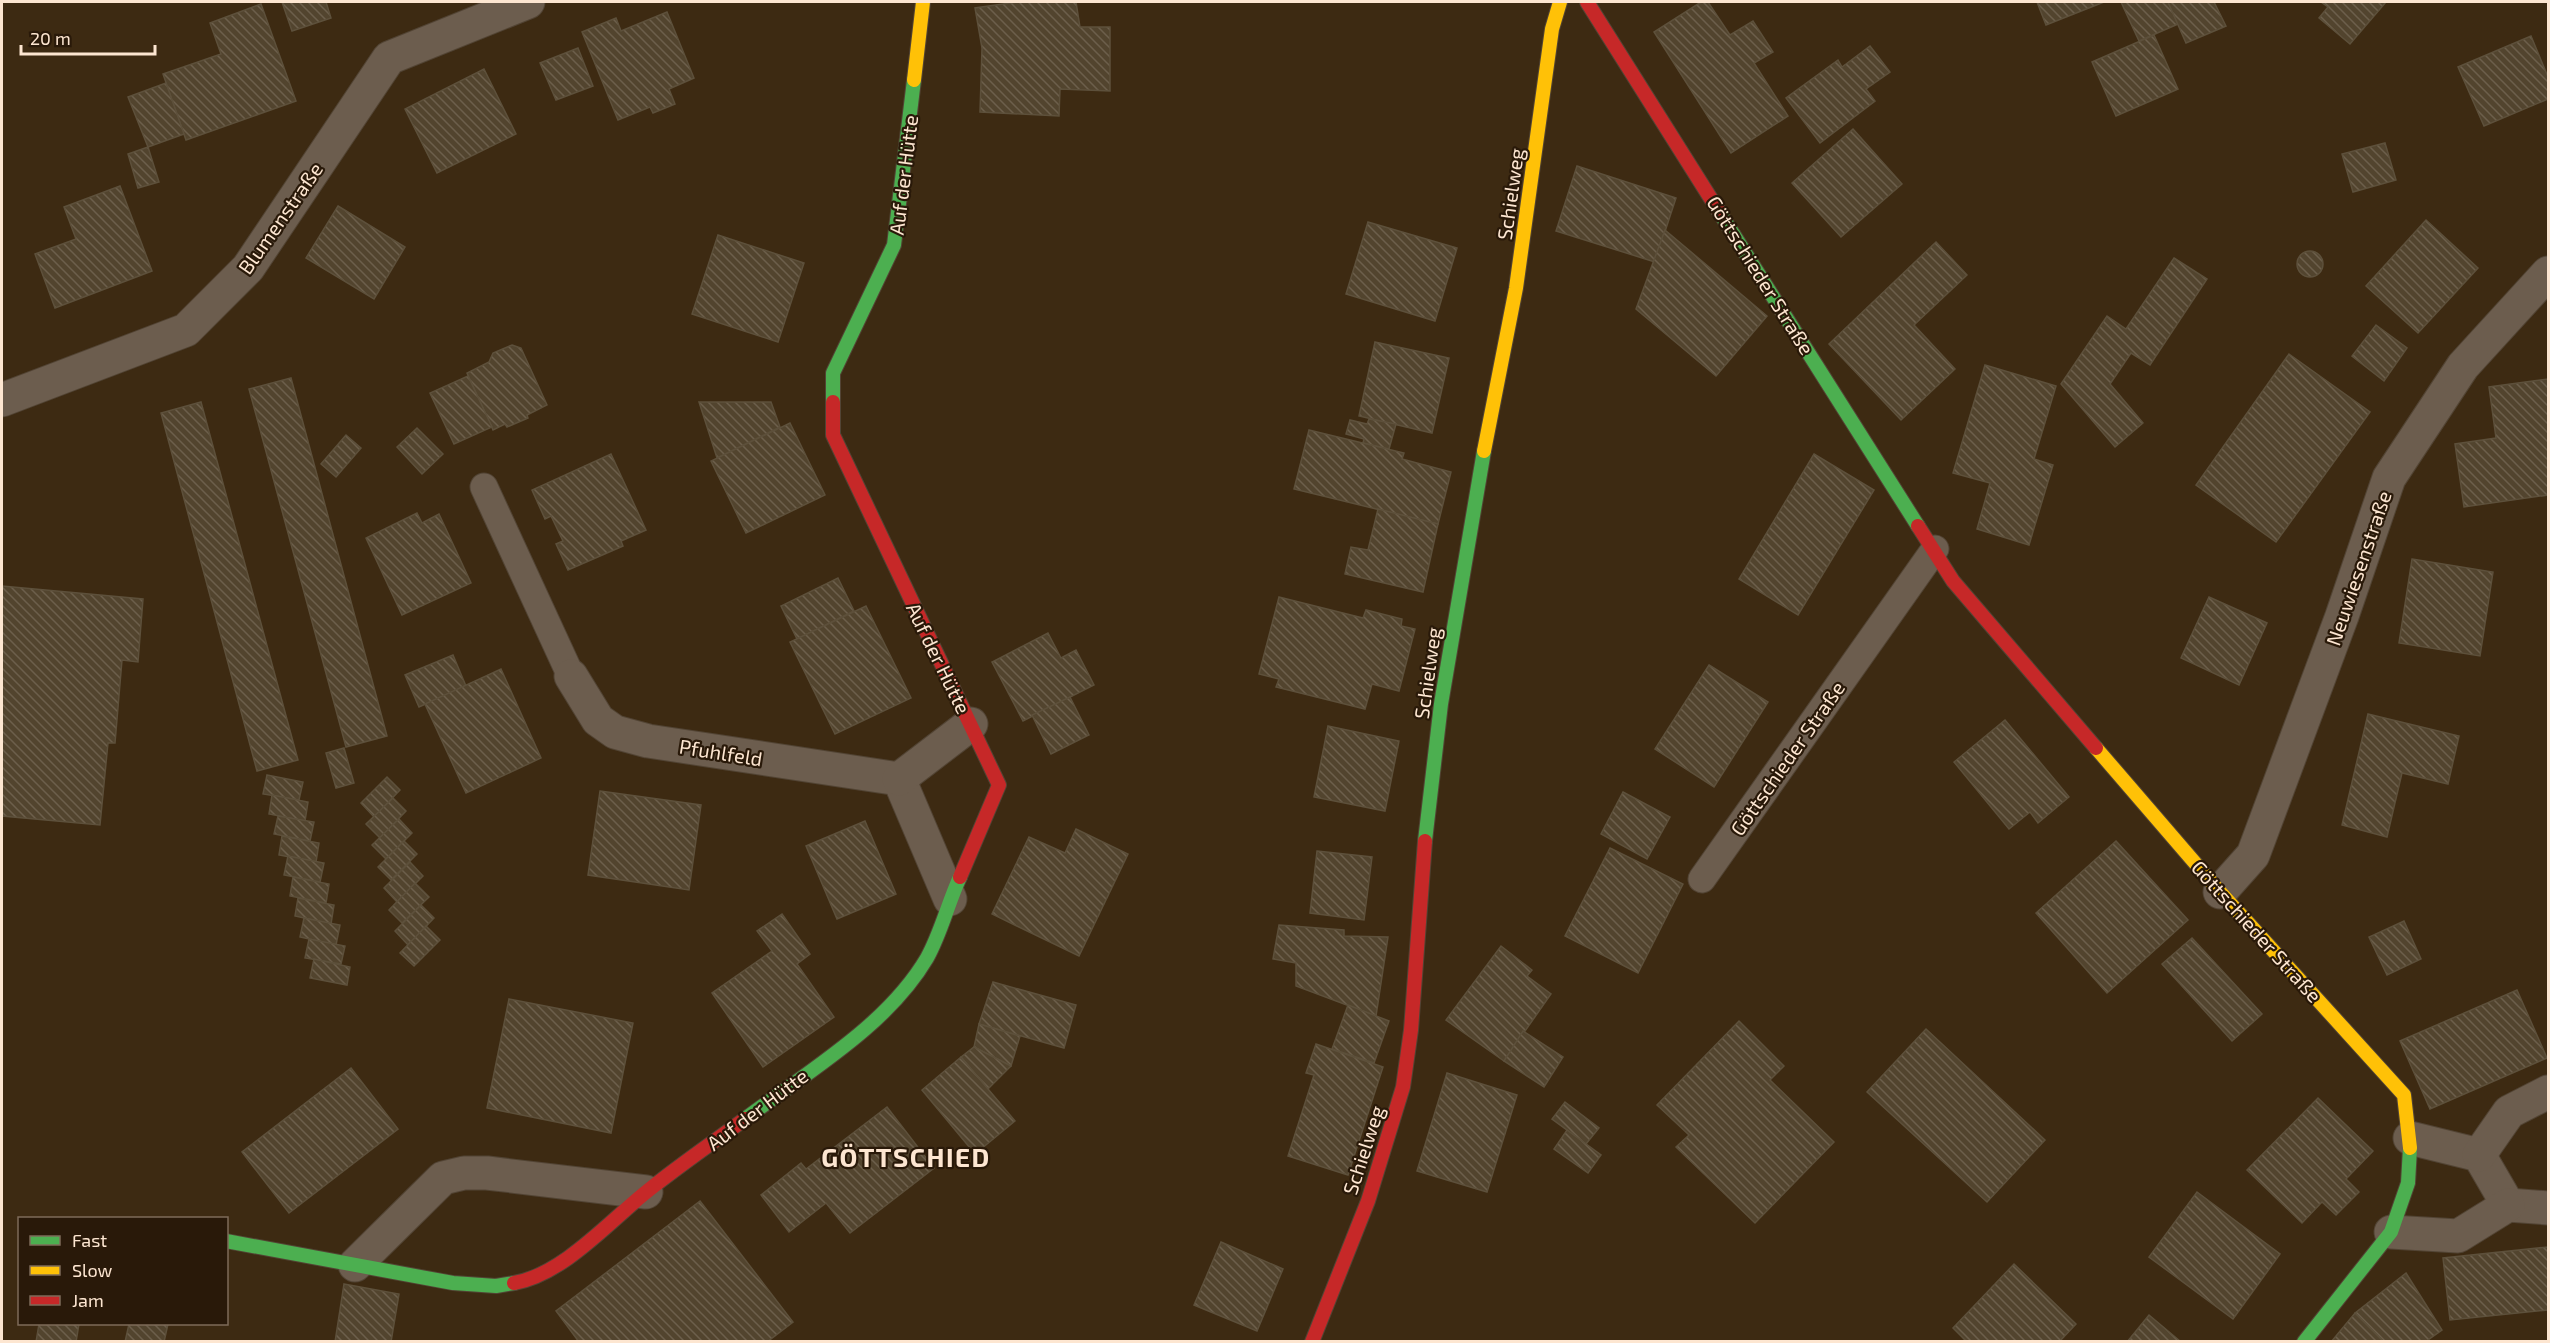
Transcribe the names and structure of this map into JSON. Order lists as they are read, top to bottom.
{
  "streets": {
    "street": [
      "Auf der Hütte",
      "Schielweg",
      "Blumenstraße",
      "Göttschieder Straße",
      "Neuwiesenstraße",
      "Pfuhlfeld"
    ]
  },
  "crossings": [
    ["Göttschieder Straße", "Neuwiesenstraße"]
  ],
  "districts": ["GÖTTSCHIED"],
  "legend": ["Fast", "Slow", "Jam"],
  "scale_bar": "20 m"
}
